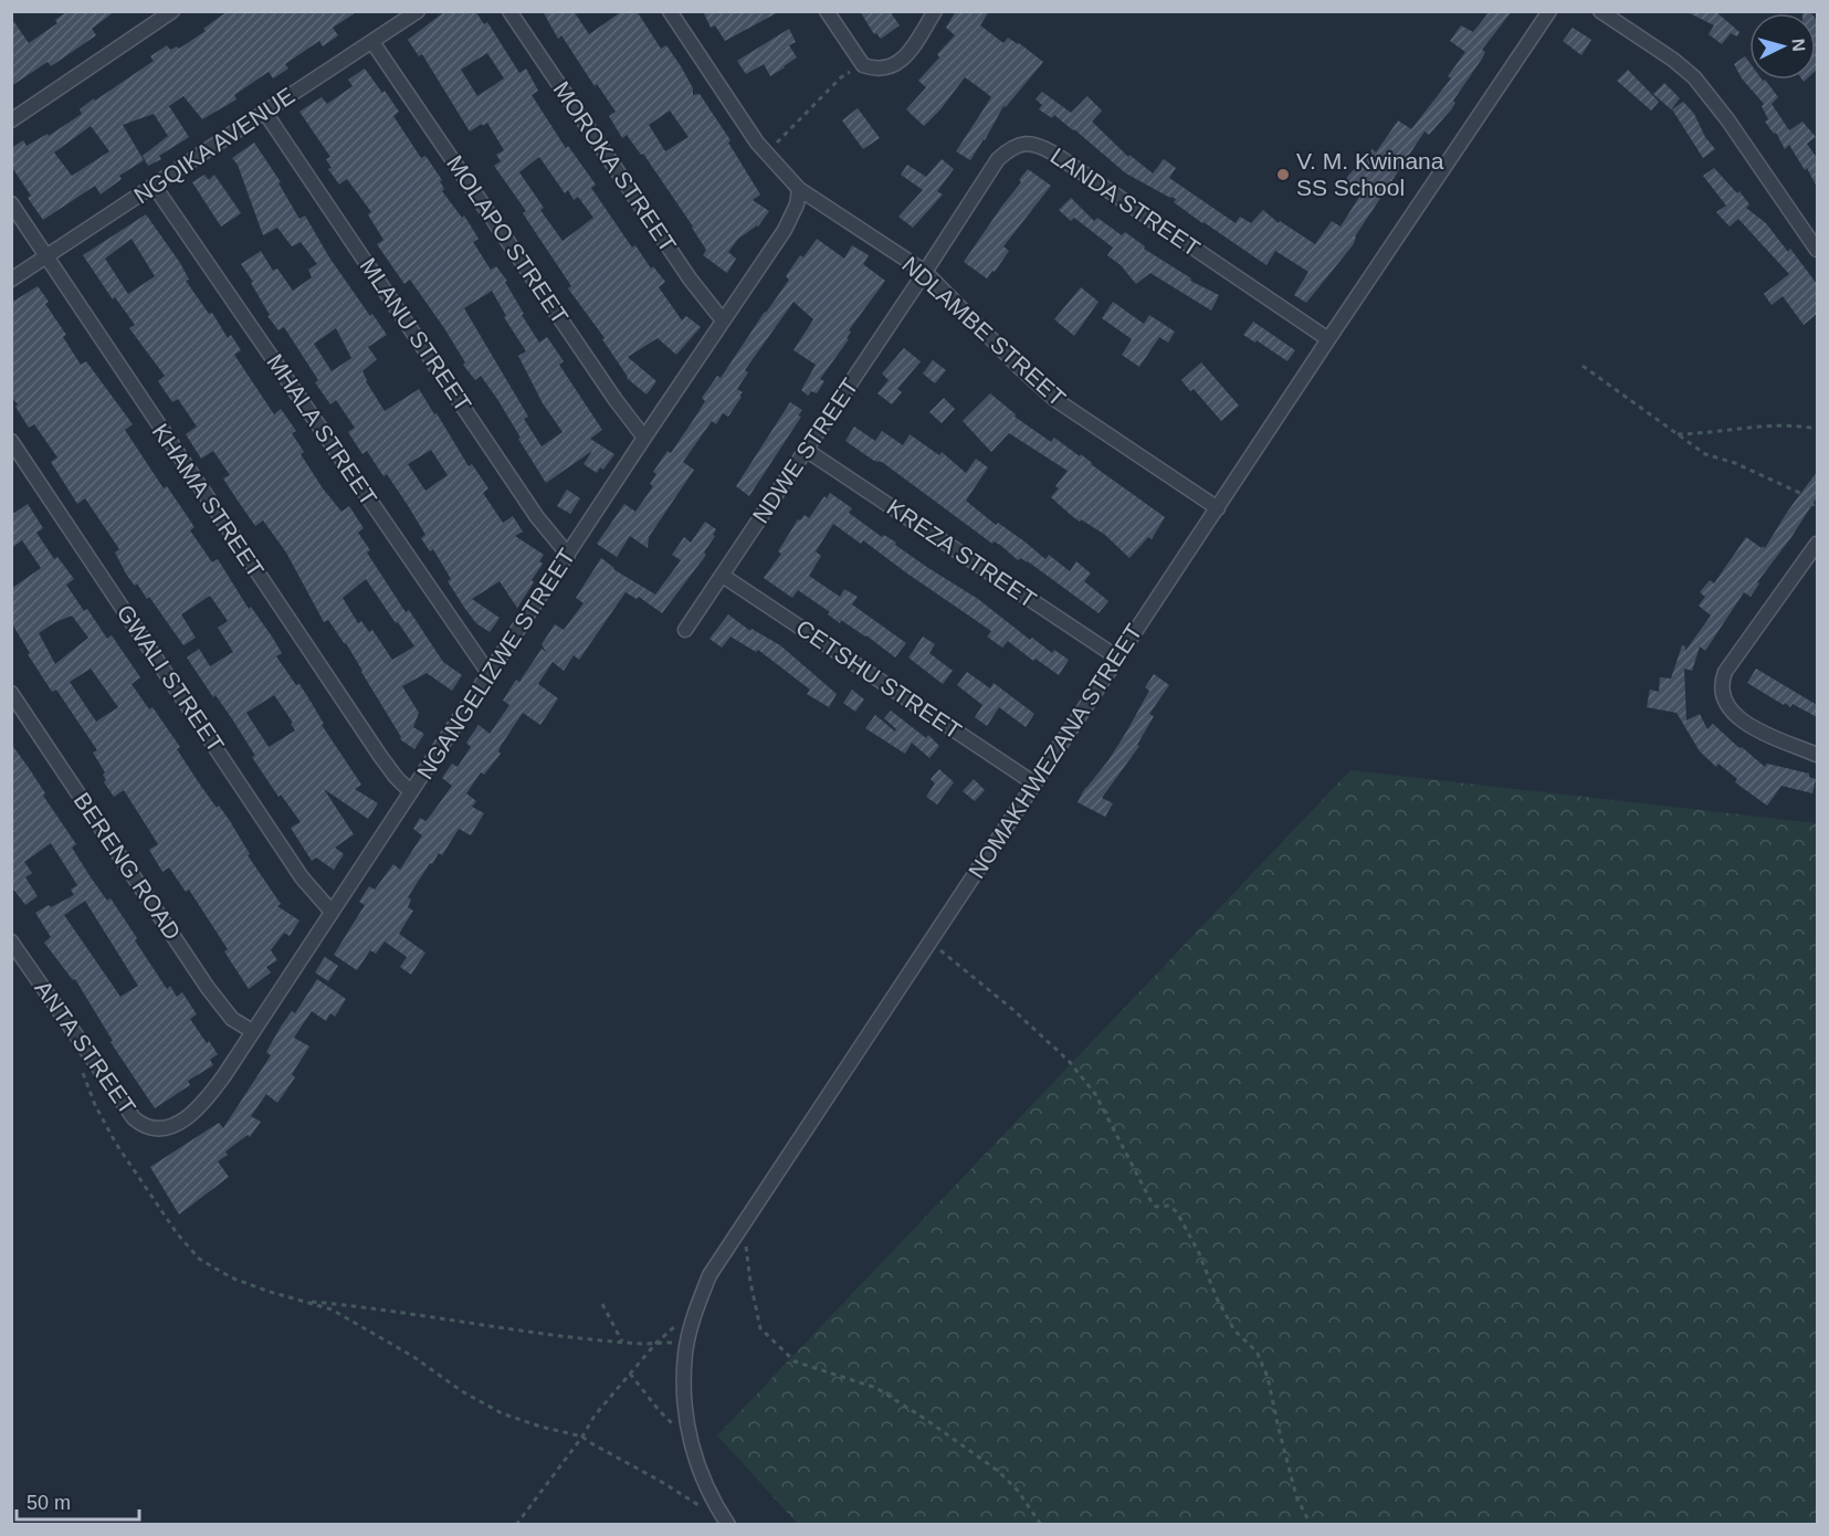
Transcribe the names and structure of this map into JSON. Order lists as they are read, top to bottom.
{
  "streets": {
    "street": [
      "NGQIKA AVENUE",
      "MOROKA STREET",
      "LANDA STREET",
      "MOLAPO STREET",
      "NDLAMBE STREET",
      "MLANU STREET",
      "MHALA STREET",
      "NDWE STREET",
      "KHAMA STREET",
      "KREZA STREET",
      "NGANGELIZWE STREET",
      "GWALI STREET",
      "CETSHU STREET",
      "NOMAKHWEZANA STREET",
      "BERENG ROAD",
      "ANTA STREET"
    ]
  },
  "crossings": [
    ["NGQIKA AVENUE", "MOLAPO STREET"],
    ["NGQIKA AVENUE", "MLANU STREET"],
    ["NGQIKA AVENUE", "MHALA STREET"],
    ["NGQIKA AVENUE", "KHAMA STREET"],
    ["MOROKA STREET", "NGANGELIZWE STREET"],
    ["LANDA STREET", "NDLAMBE STREET"],
    ["LANDA STREET", "NDWE STREET"],
    ["LANDA STREET", "NOMAKHWEZANA STREET"],
    ["MOLAPO STREET", "NGANGELIZWE STREET"],
    ["NDLAMBE STREET", "NDWE STREET"],
    ["NDLAMBE STREET", "NGANGELIZWE STREET"],
    ["NDLAMBE STREET", "NOMAKHWEZANA STREET"],
    ["MLANU STREET", "NGANGELIZWE STREET"],
    ["MHALA STREET", "NGANGELIZWE STREET"],
    ["NDWE STREET", "KREZA STREET"],
    ["NDWE STREET", "CETSHU STREET"],
    ["KHAMA STREET", "NGANGELIZWE STREET"],
    ["KREZA STREET", "NOMAKHWEZANA STREET"],
    ["NGANGELIZWE STREET", "GWALI STREET"],
    ["NGANGELIZWE STREET", "BERENG ROAD"],
    ["NGANGELIZWE STREET", "ANTA STREET"],
    ["CETSHU STREET", "NOMAKHWEZANA STREET"]
  ],
  "places": ["V. M. Kwinana SS School"],
  "scale_bar": "50 m",
  "north": "right"
}
